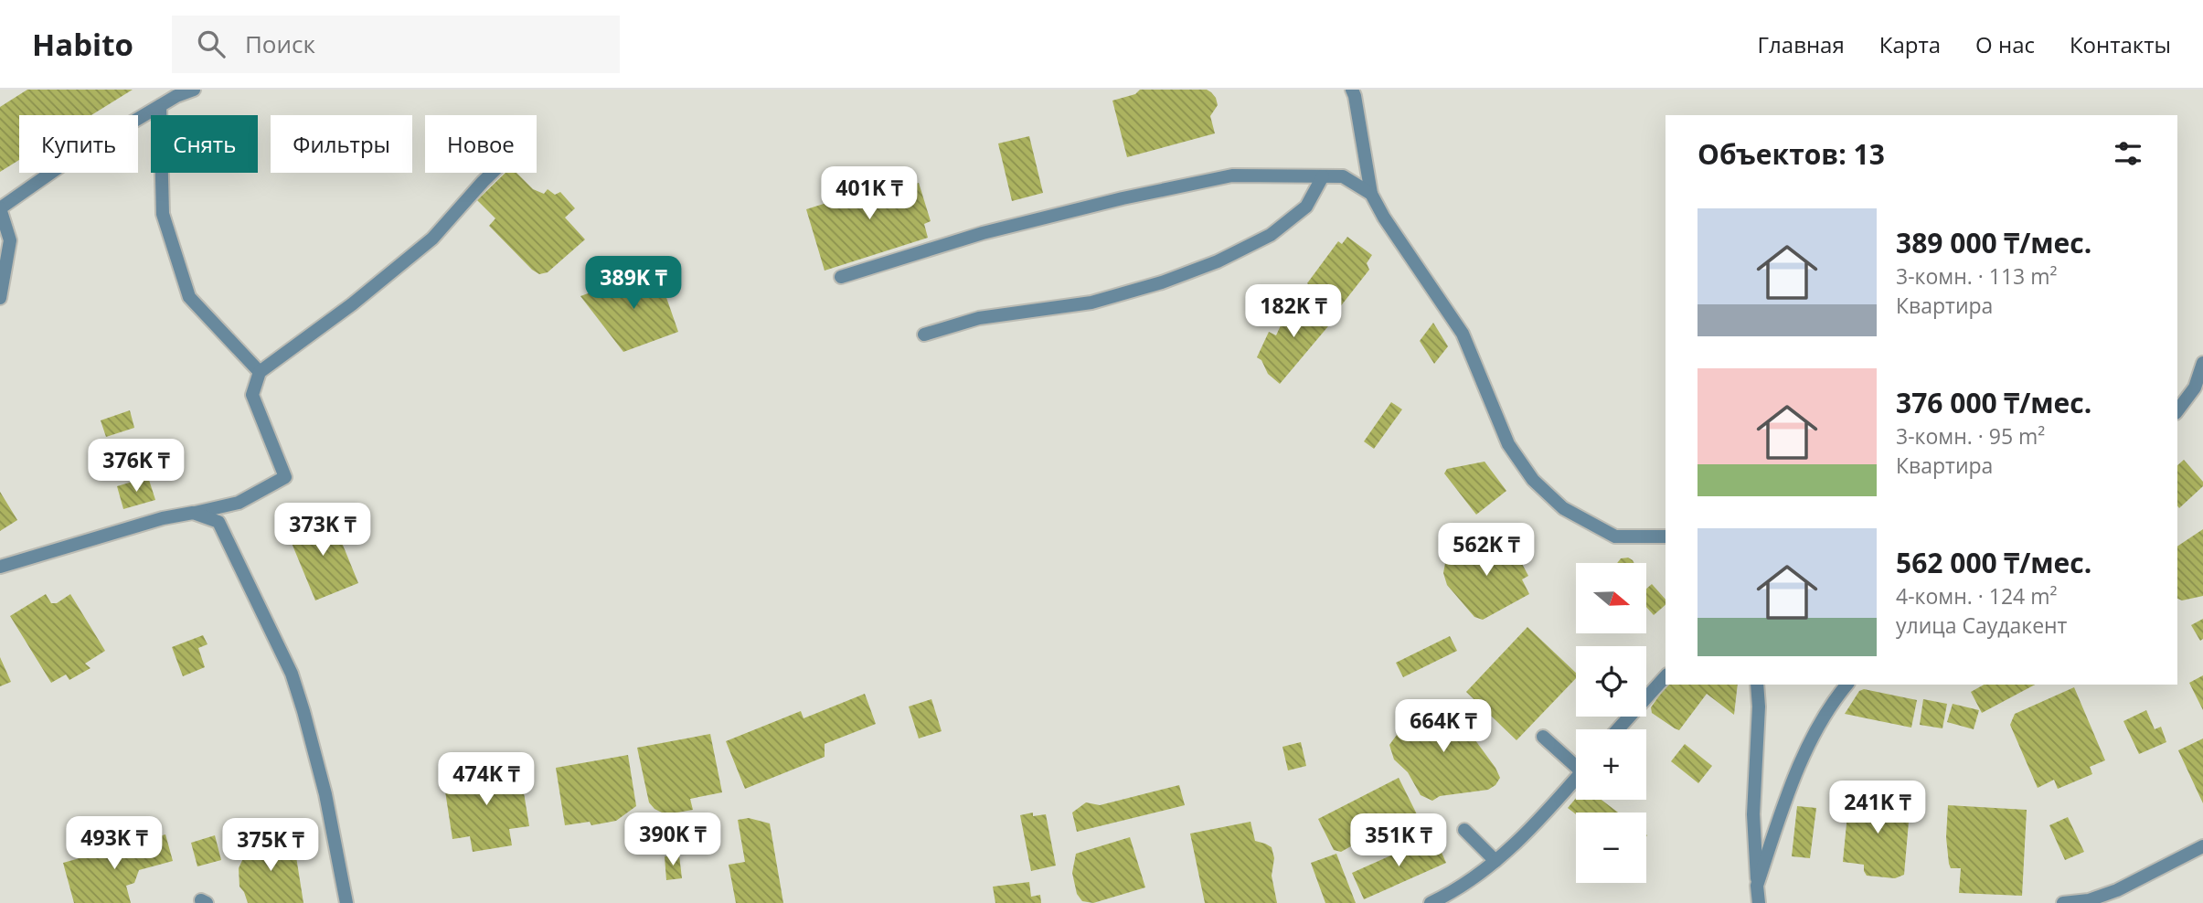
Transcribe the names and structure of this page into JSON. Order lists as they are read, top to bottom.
{
  "north": "right",
  "page": {
    "header": "Habito",
    "search": "Поиск",
    "nav": [
      "Главная",
      "Карта",
      "О нас",
      "Контакты"
    ],
    "chip": [
      "Купить",
      "Снять",
      "Фильтры",
      "Новое"
    ],
    "heading": "Объектов: 13",
    "price": [
      "401K ₸",
      "389K ₸",
      "182K ₸",
      "376K ₸",
      "373K ₸",
      "562K ₸",
      "664K ₸",
      "474K ₸",
      "241K ₸",
      "390K ₸",
      "351K ₸",
      "493K ₸",
      "375K ₸"
    ],
    "list": [
      {
        "name": "389 000 ₸/мес.",
        "note": "3-комн. · 113 m² · Квартира"
      },
      {
        "name": "376 000 ₸/мес.",
        "note": "3-комн. · 95 m² · Квартира"
      },
      {
        "name": "562 000 ₸/мес.",
        "note": "4-комн. · 124 m² · улица Саудакент"
      }
    ],
    "map_buttons": ["+", "−"]
  }
}
